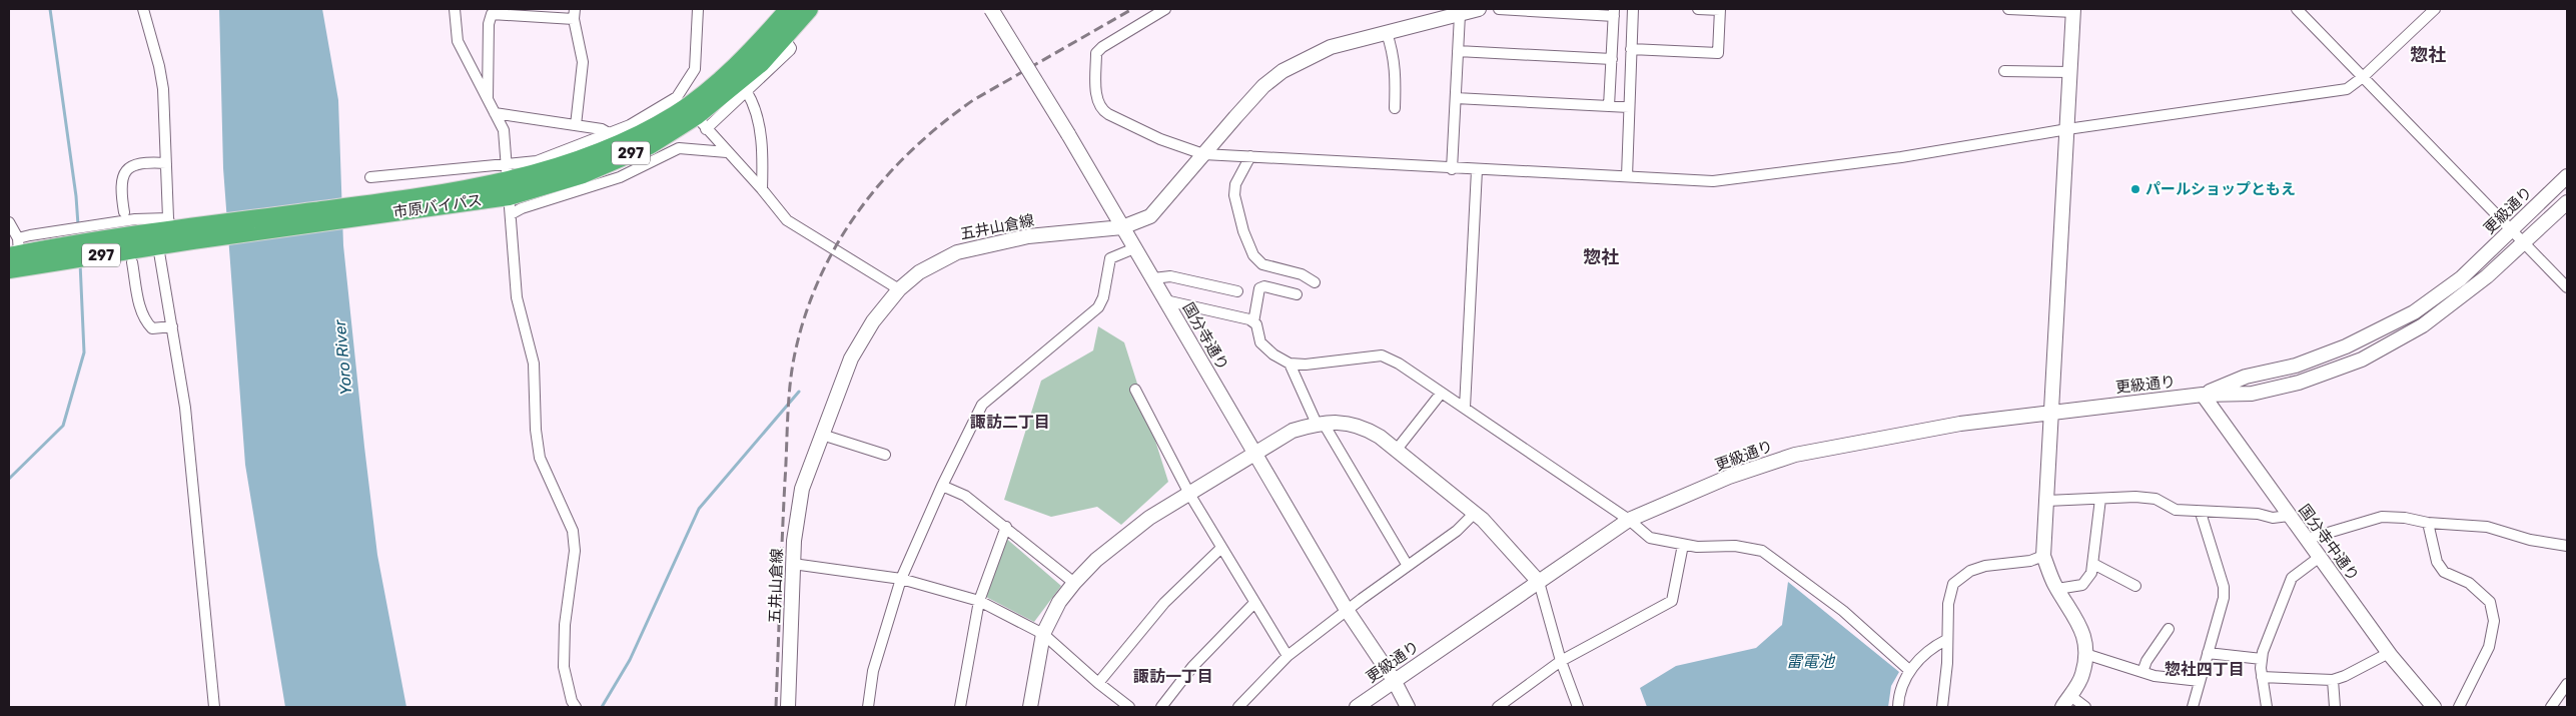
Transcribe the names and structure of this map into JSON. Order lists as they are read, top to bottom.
{
  "streets": {
    "highway": ["297", "市原バイパス"],
    "street": [
      "更級通り",
      "五井山倉線",
      "国分寺通り",
      "国分寺中通り"
    ]
  },
  "crossings": [
    ["更級通り", "国分寺通り"],
    ["更級通り", "国分寺中通り"],
    ["五井山倉線", "国分寺通り"]
  ],
  "districts": [
    "惣社",
    "惣社",
    "諏訪二丁目",
    "惣社四丁目",
    "諏訪一丁目"
  ],
  "water": ["Yoro River", "雷電池"],
  "places": ["パールショップともえ"]
}
